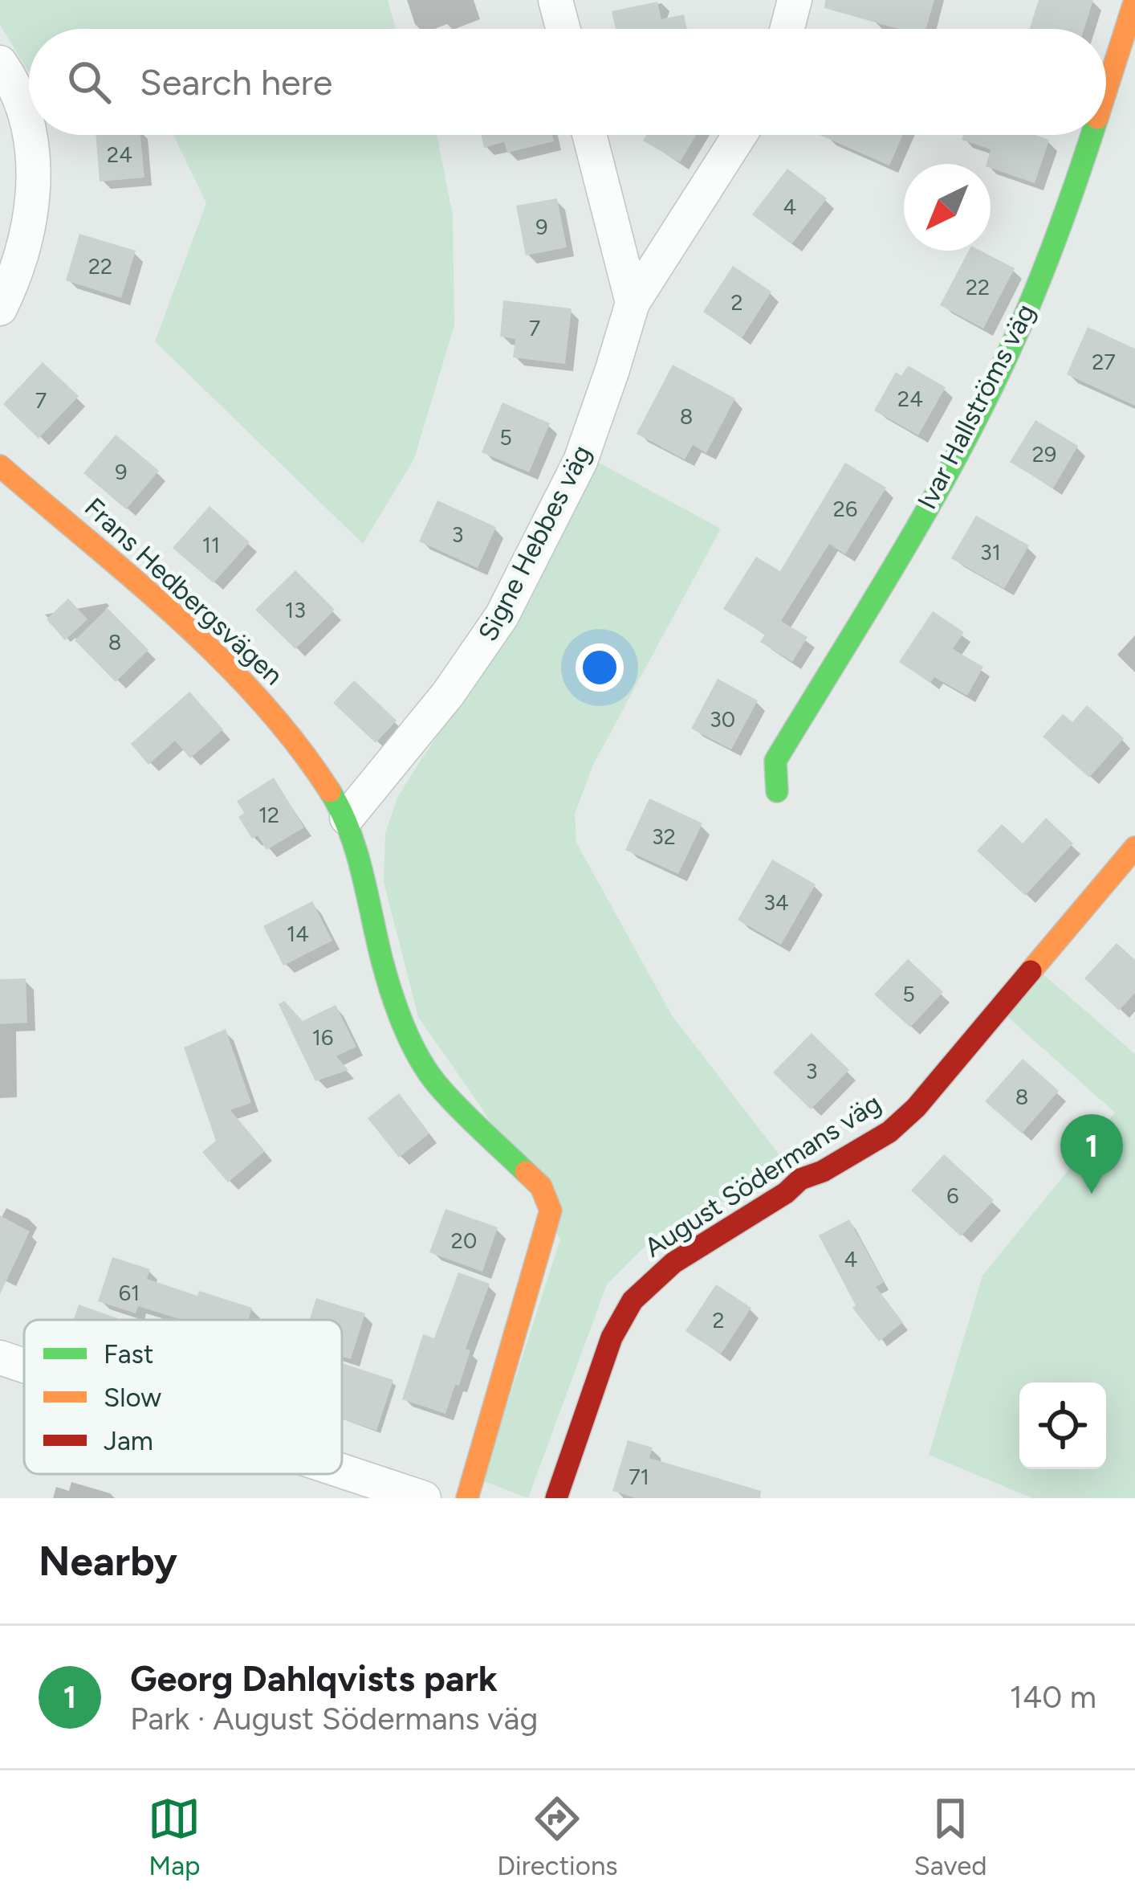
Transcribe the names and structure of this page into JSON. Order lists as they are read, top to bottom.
{
  "streets": {
    "street": [
      "Ivar Hallströms väg",
      "Signe Hebbes väg",
      "Frans Hedbergsvägen",
      "August Södermans väg"
    ]
  },
  "crossings": [
    ["Signe Hebbes väg", "Frans Hedbergsvägen"]
  ],
  "house_numbers": [
    "24",
    "4",
    "9",
    "22",
    "22",
    "2",
    "7",
    "27",
    "24",
    "7",
    "8",
    "5",
    "29",
    "9",
    "26",
    "3",
    "11",
    "31",
    "13",
    "8",
    "30",
    "12",
    "32",
    "34",
    "14",
    "5",
    "16",
    "3",
    "8",
    "6",
    "20",
    "4",
    "61",
    "2",
    "71"
  ],
  "legend": ["Fast", "Slow", "Jam"],
  "north": "bottom left",
  "page": {
    "search": "Search here",
    "pins": "1",
    "heading": "Nearby",
    "list": [
      {
        "mark": "1",
        "name": "Georg Dahlqvists park",
        "note": "Park · August Södermans väg",
        "value": "140 m"
      }
    ],
    "nav": ["Map", "Directions", "Saved"]
  }
}
